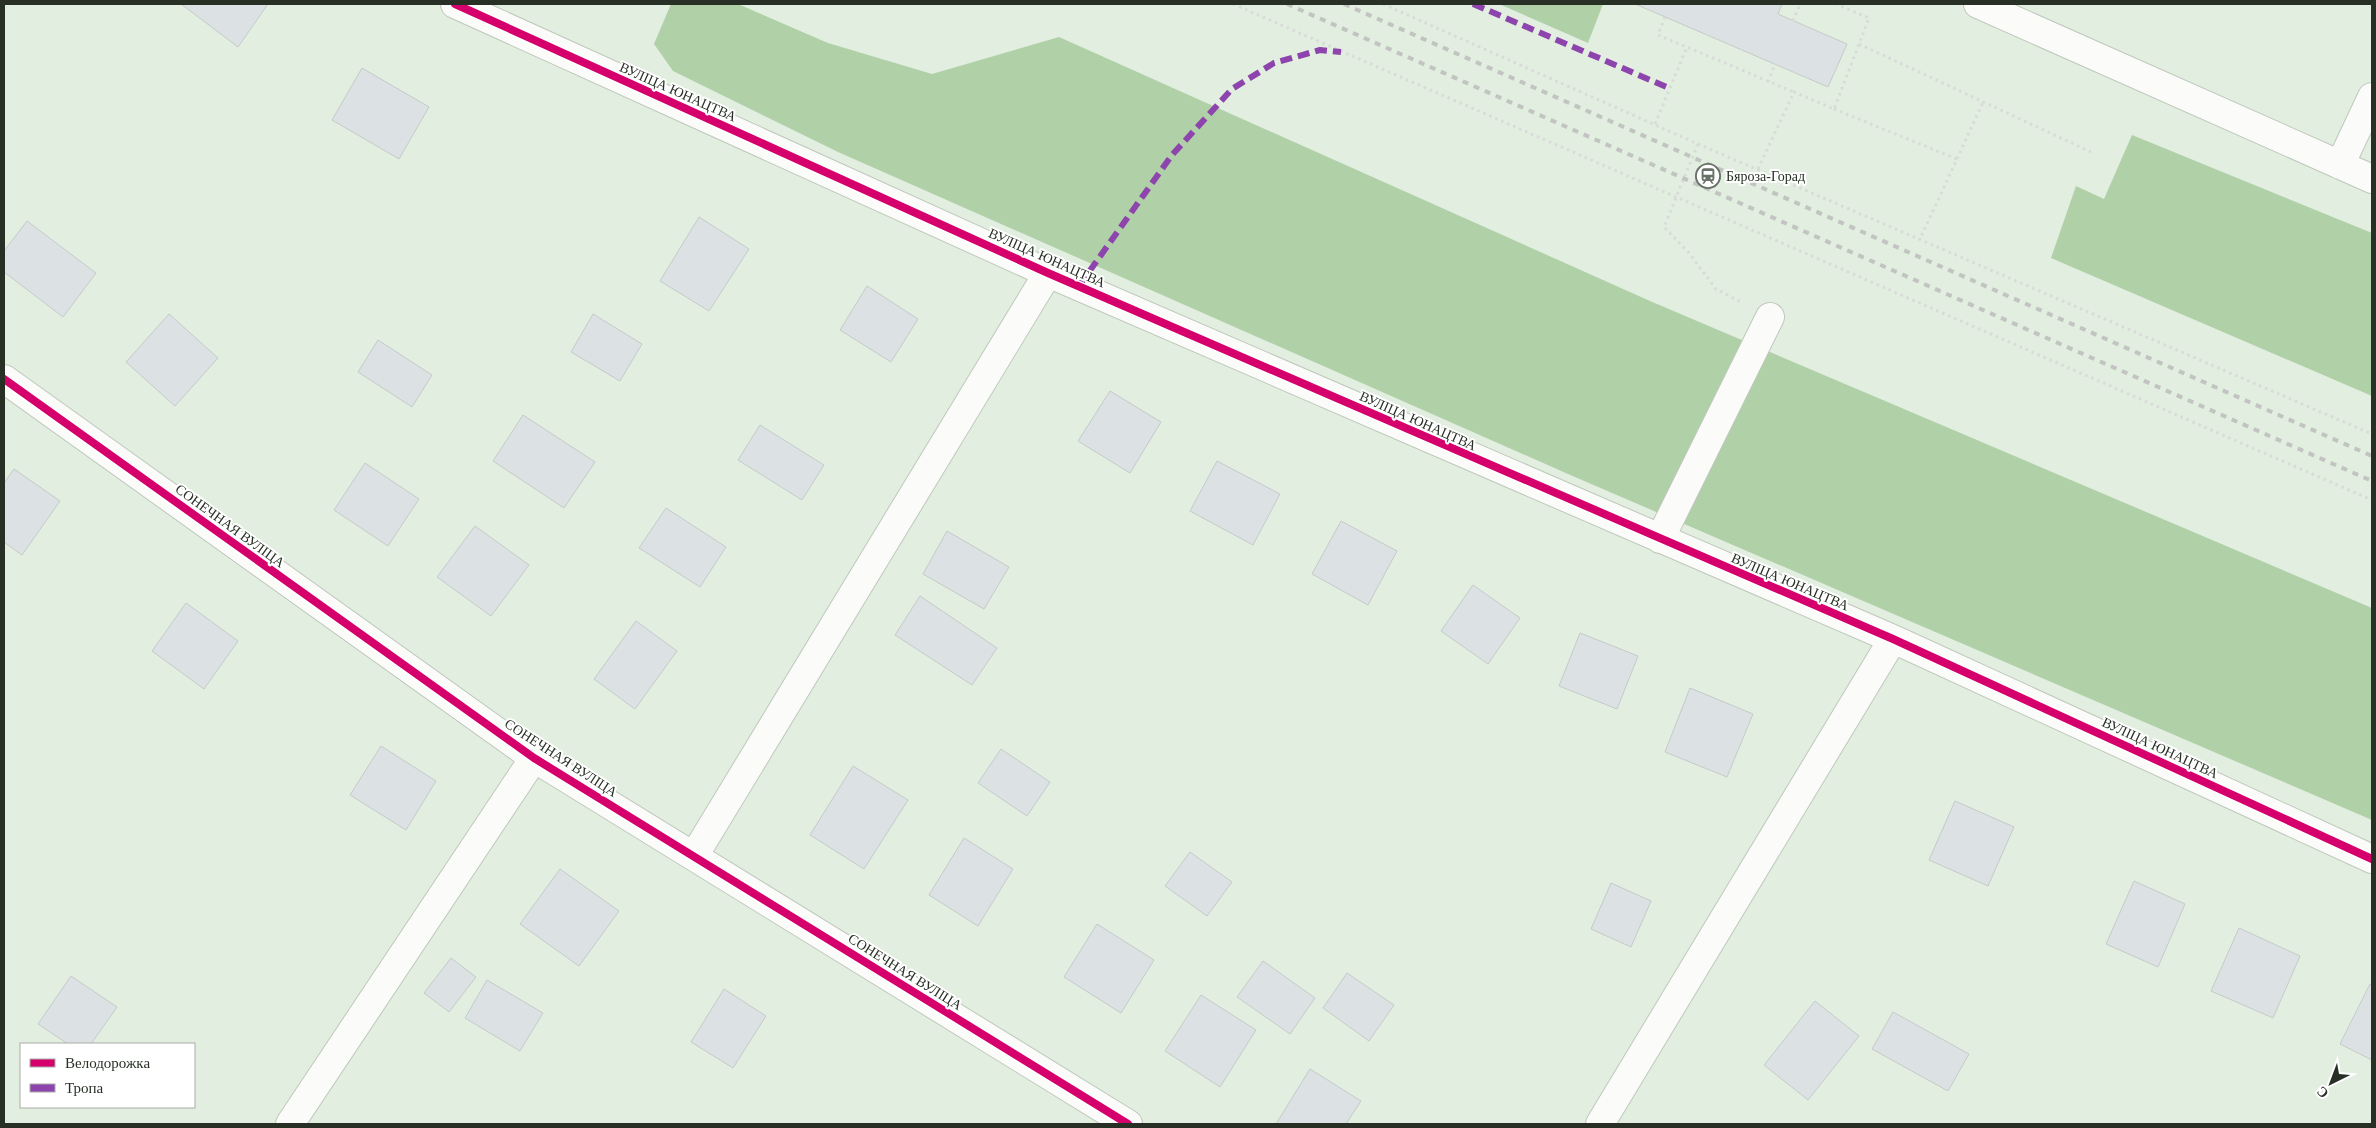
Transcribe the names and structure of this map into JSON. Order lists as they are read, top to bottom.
{
  "streets": {
    "street": ["ВУЛІЦА ЮНАЦТВА", "СОНЕЧНАЯ ВУЛІЦА"]
  },
  "places": {
    "station": ["Бяроза-Горад"]
  },
  "legend": ["Велодорожка", "Тропа"],
  "north": "bottom left"
}
